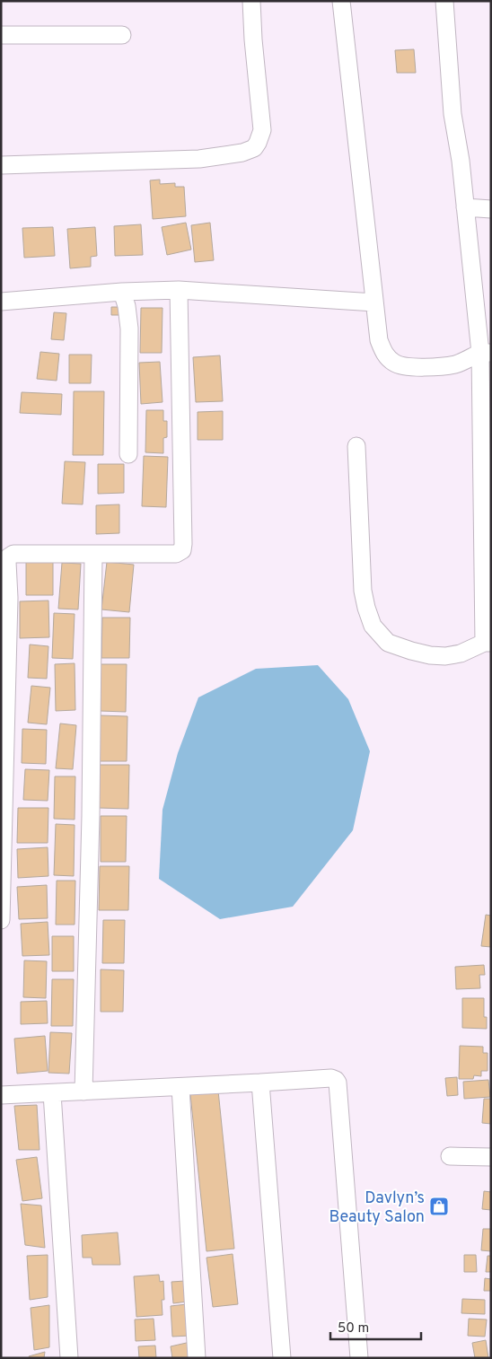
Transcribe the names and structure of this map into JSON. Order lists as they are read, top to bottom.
{
  "places": {
    "shop": ["Davlyn’s Beauty Salon"]
  },
  "scale_bar": "50 m"
}
